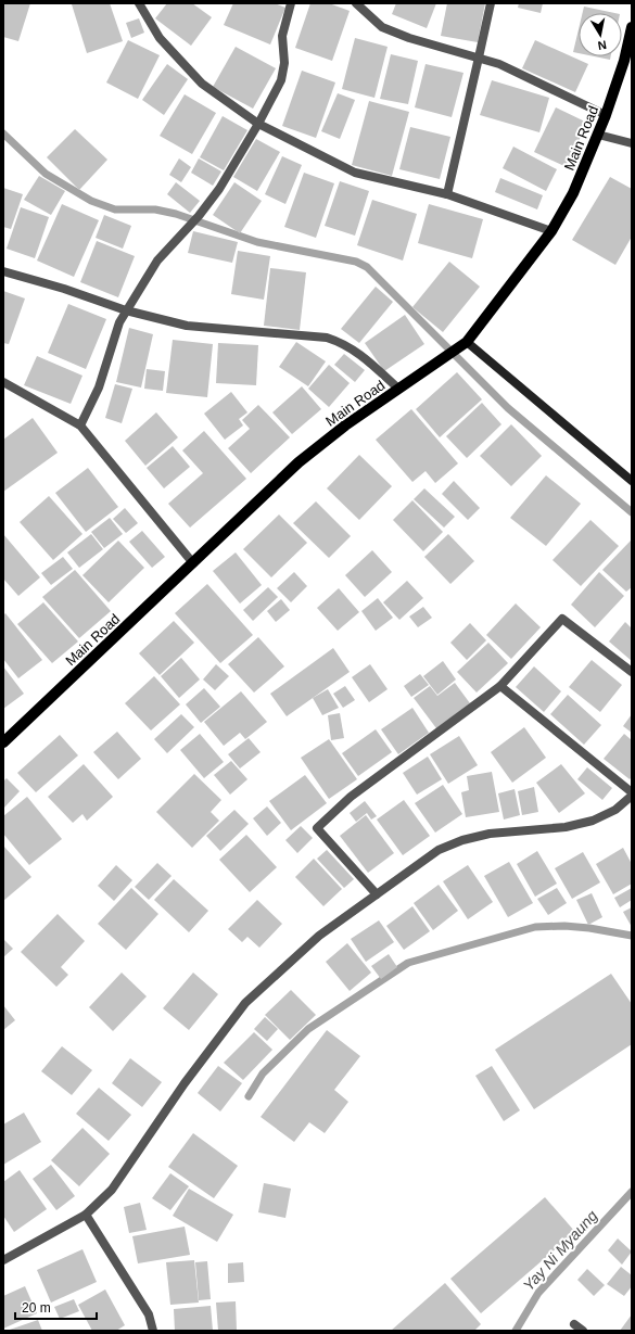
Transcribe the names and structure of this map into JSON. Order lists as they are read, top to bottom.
{
  "streets": {
    "main road": ["Main Road"]
  },
  "water": ["Yay Ni Myaung"],
  "scale_bar": "20 m",
  "north": "bottom"
}
